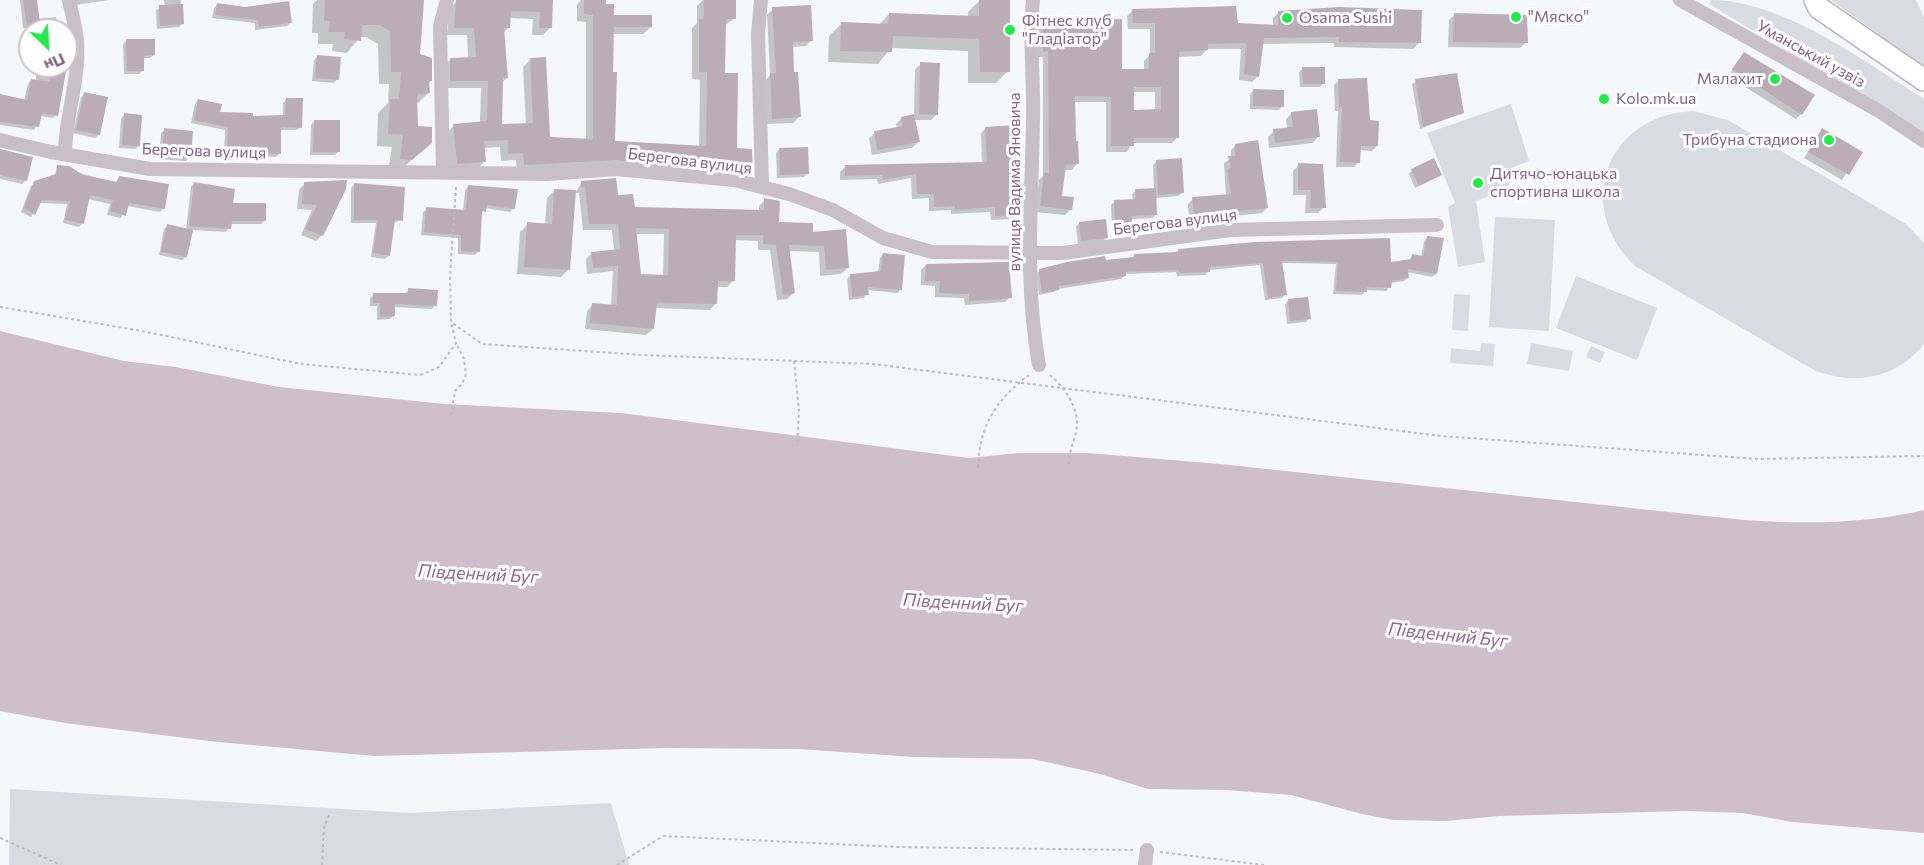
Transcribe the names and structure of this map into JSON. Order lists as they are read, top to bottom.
{
  "streets": {
    "street": ["Уманський узвіз", "Берегова вулиця", "вулиця Вадима Яновича"]
  },
  "crossings": [
    ["Берегова вулиця", "вулиця Вадима Яновича"]
  ],
  "water": ["Південний Буг"],
  "places": [
    "\"Мяско\"",
    "Osama Sushi",
    "Фітнес клуб \"Гладіатор\"",
    "Малахит",
    "Kolo.mk.ua",
    "Трибуна стадиона",
    "Дитячо-юнацька спортивна школа"
  ],
  "north": "bottom right"
}
